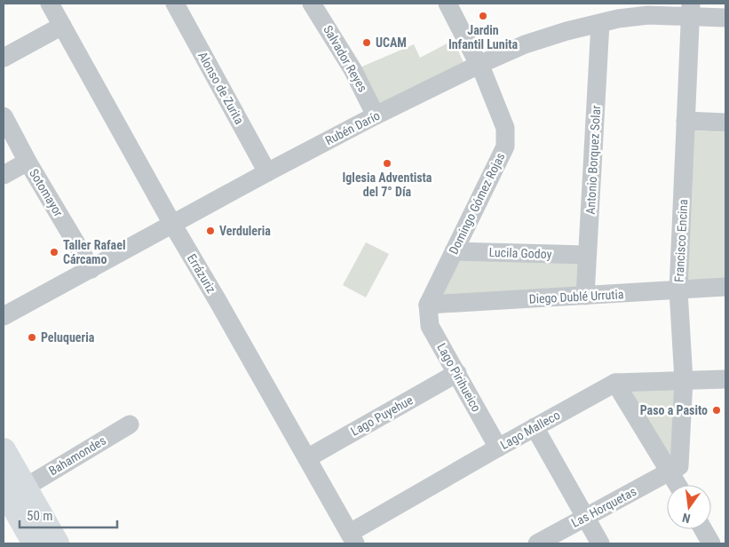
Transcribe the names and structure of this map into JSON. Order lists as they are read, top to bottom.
{
  "streets": {
    "street": [
      "Salvador Reyes",
      "Alonso de Zurita",
      "Rubén Darío",
      "Antonio Borquez Solar",
      "Sotomayor",
      "Domingo Gómez Rojas",
      "Francisco Encina",
      "Lucila Godoy",
      "Errázuriz",
      "Diego Dublé Urrutia",
      "Lago Pirihueico",
      "Lago Puyehue",
      "Lago Malleco",
      "Bahamondes",
      "Las Horquetas"
    ]
  },
  "crossings": [
    ["Salvador Reyes", "Rubén Darío"],
    ["Alonso de Zurita", "Rubén Darío"],
    ["Rubén Darío", "Antonio Borquez Solar"],
    ["Rubén Darío", "Sotomayor"],
    ["Rubén Darío", "Domingo Gómez Rojas"],
    ["Rubén Darío", "Francisco Encina"],
    ["Rubén Darío", "Errázuriz"],
    ["Antonio Borquez Solar", "Lucila Godoy"],
    ["Antonio Borquez Solar", "Diego Dublé Urrutia"],
    ["Domingo Gómez Rojas", "Lucila Godoy"],
    ["Domingo Gómez Rojas", "Diego Dublé Urrutia"],
    ["Domingo Gómez Rojas", "Lago Pirihueico"],
    ["Francisco Encina", "Diego Dublé Urrutia"],
    ["Francisco Encina", "Lago Malleco"],
    ["Francisco Encina", "Las Horquetas"],
    ["Errázuriz", "Lago Puyehue"],
    ["Errázuriz", "Lago Malleco"],
    ["Diego Dublé Urrutia", "Lago Pirihueico"],
    ["Lago Pirihueico", "Lago Puyehue"],
    ["Lago Pirihueico", "Lago Malleco"]
  ],
  "places": [
    "Jardin Infantil Lunita",
    "UCAM",
    "Iglesia Adventista del 7° Día",
    "Verduleria",
    "Taller Rafael Cárcamo",
    "Peluqueria",
    "Paso a Pasito"
  ],
  "scale_bar": "50 m",
  "north": "bottom"
}
